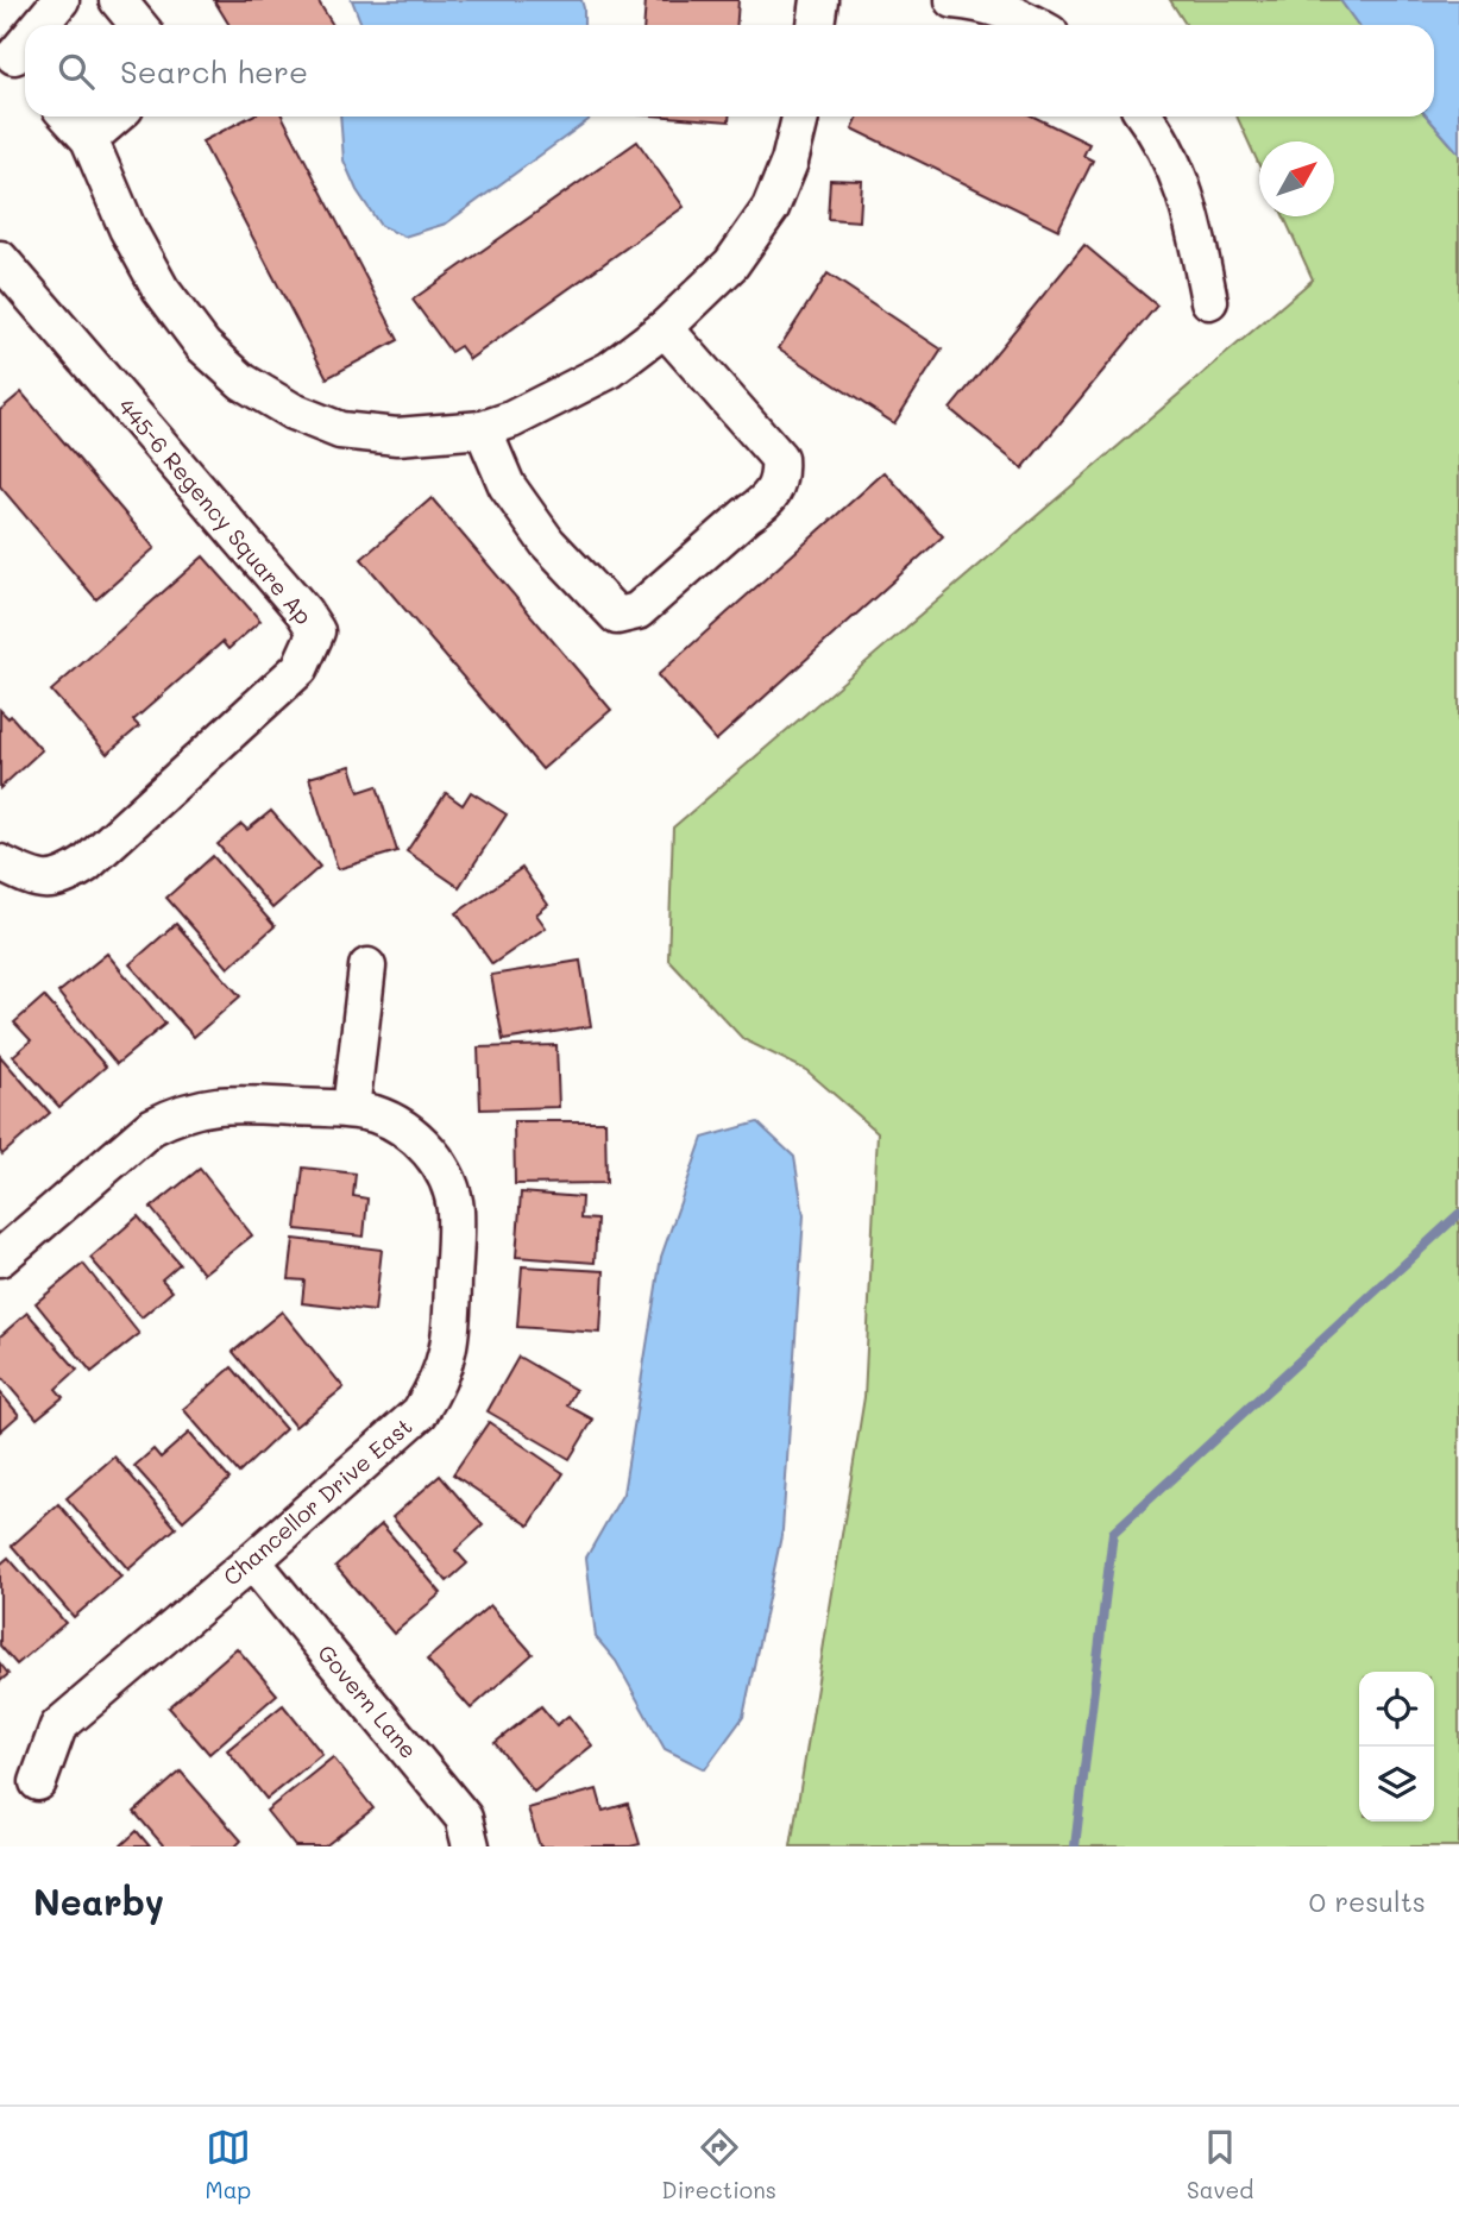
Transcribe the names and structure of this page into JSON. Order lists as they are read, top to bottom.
{
  "streets": {
    "street": ["445-6 Regency Square Ap", "Chancellor Drive East", "Govern Lane"]
  },
  "crossings": [
    ["Chancellor Drive East", "Govern Lane"]
  ],
  "north": "top right",
  "page": {
    "search": "Search here",
    "heading": ["Nearby", "0 results"],
    "nav": ["Map", "Directions", "Saved"]
  }
}
